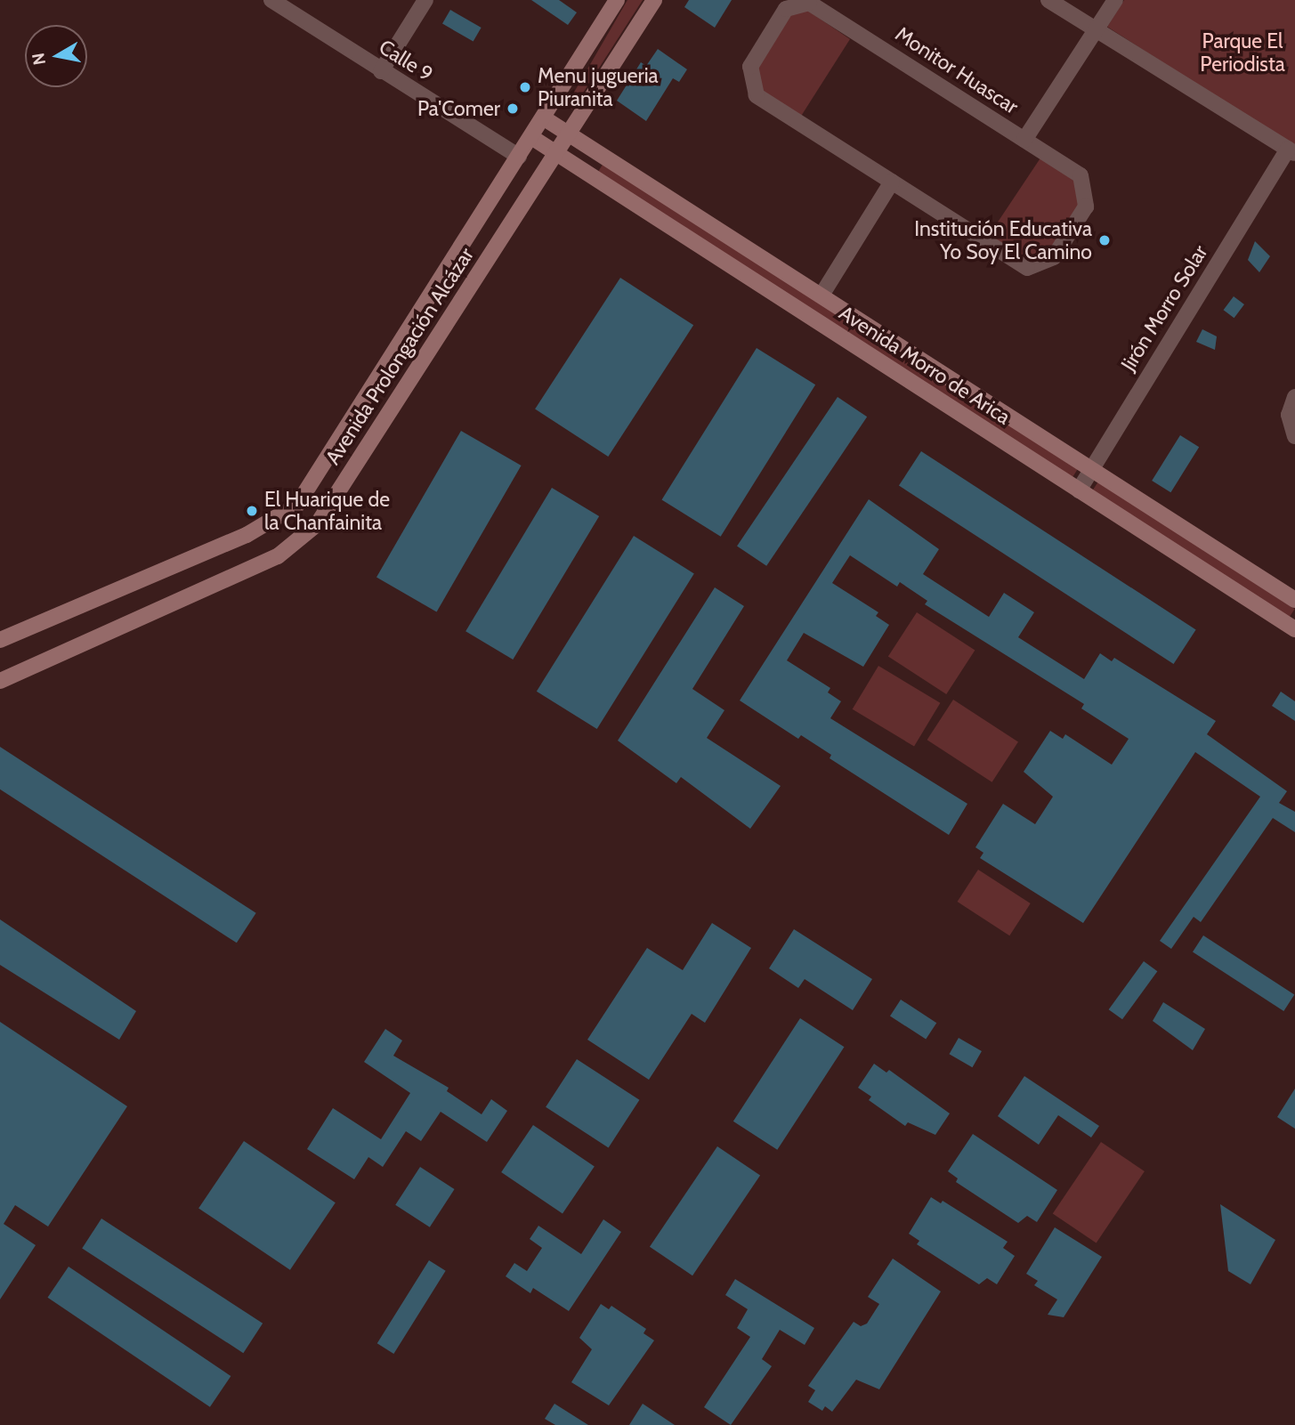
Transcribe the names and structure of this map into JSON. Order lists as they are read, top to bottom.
{
  "streets": {
    "main road": ["Avenida Prolongación Alcázar", "Avenida Morro de Arica"],
    "street": ["Calle 9", "Monitor Huascar", "Jirón Morro Solar"]
  },
  "crossings": [
    ["Calle 9", "Avenida Prolongación Alcázar"],
    ["Jirón Morro Solar", "Avenida Morro de Arica"],
    ["Avenida Prolongación Alcázar", "Avenida Morro de Arica"]
  ],
  "parks": ["Parque El Periodista"],
  "places": [
    "Menu jugueria Piuranita",
    "Pa'Comer",
    "Institución Educativa Yo Soy El Camino",
    "El Huarique de la Chanfainita"
  ],
  "north": "left"
}
